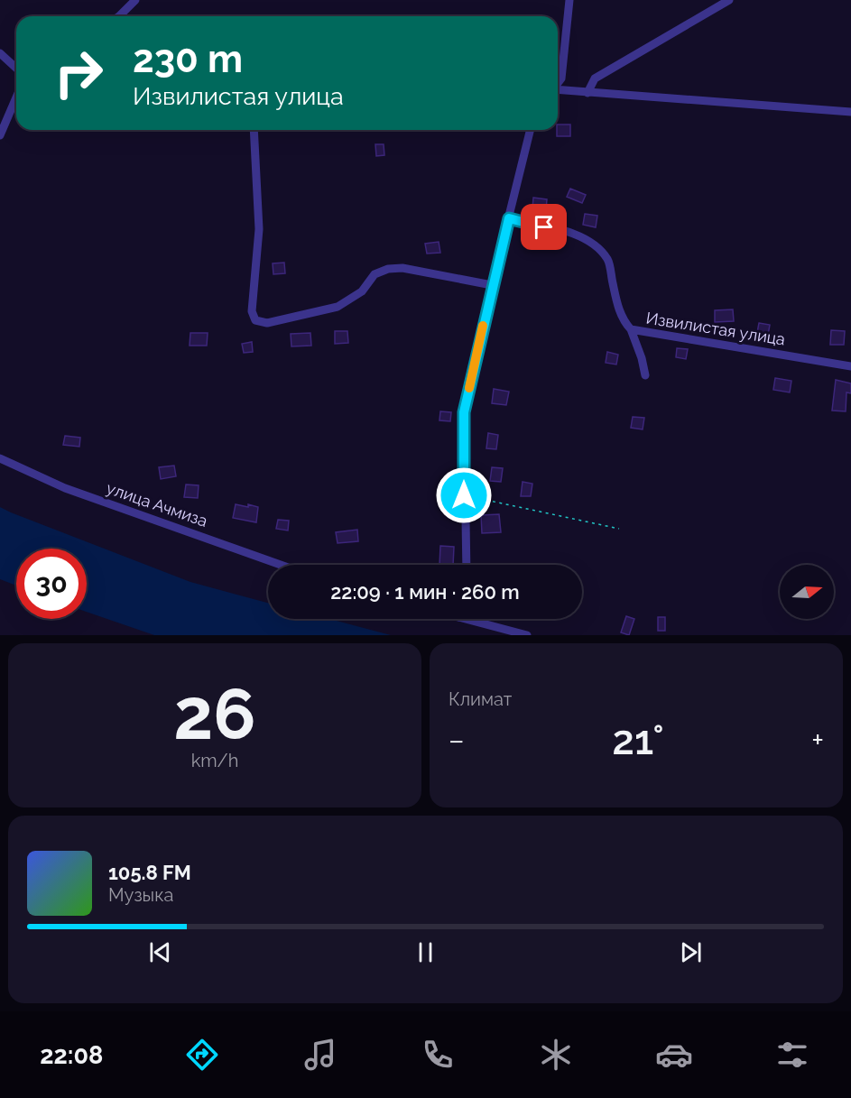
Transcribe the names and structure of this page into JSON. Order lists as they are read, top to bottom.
{
  "streets": {
    "street": ["Извилистая улица", "улица Ачмиза"]
  },
  "north": "right",
  "page": {
    "turn": ["230 m", "Извилистая улица"],
    "limit": "30",
    "trip": "22:09 · 1 мин · 260 m",
    "tile": [
      ["26", "km/h"],
      "Климат"
    ],
    "heat": ["−", "21°", "+"],
    "song": ["105.8 FM", "Музыка"],
    "tabs": "22:08"
  }
}
